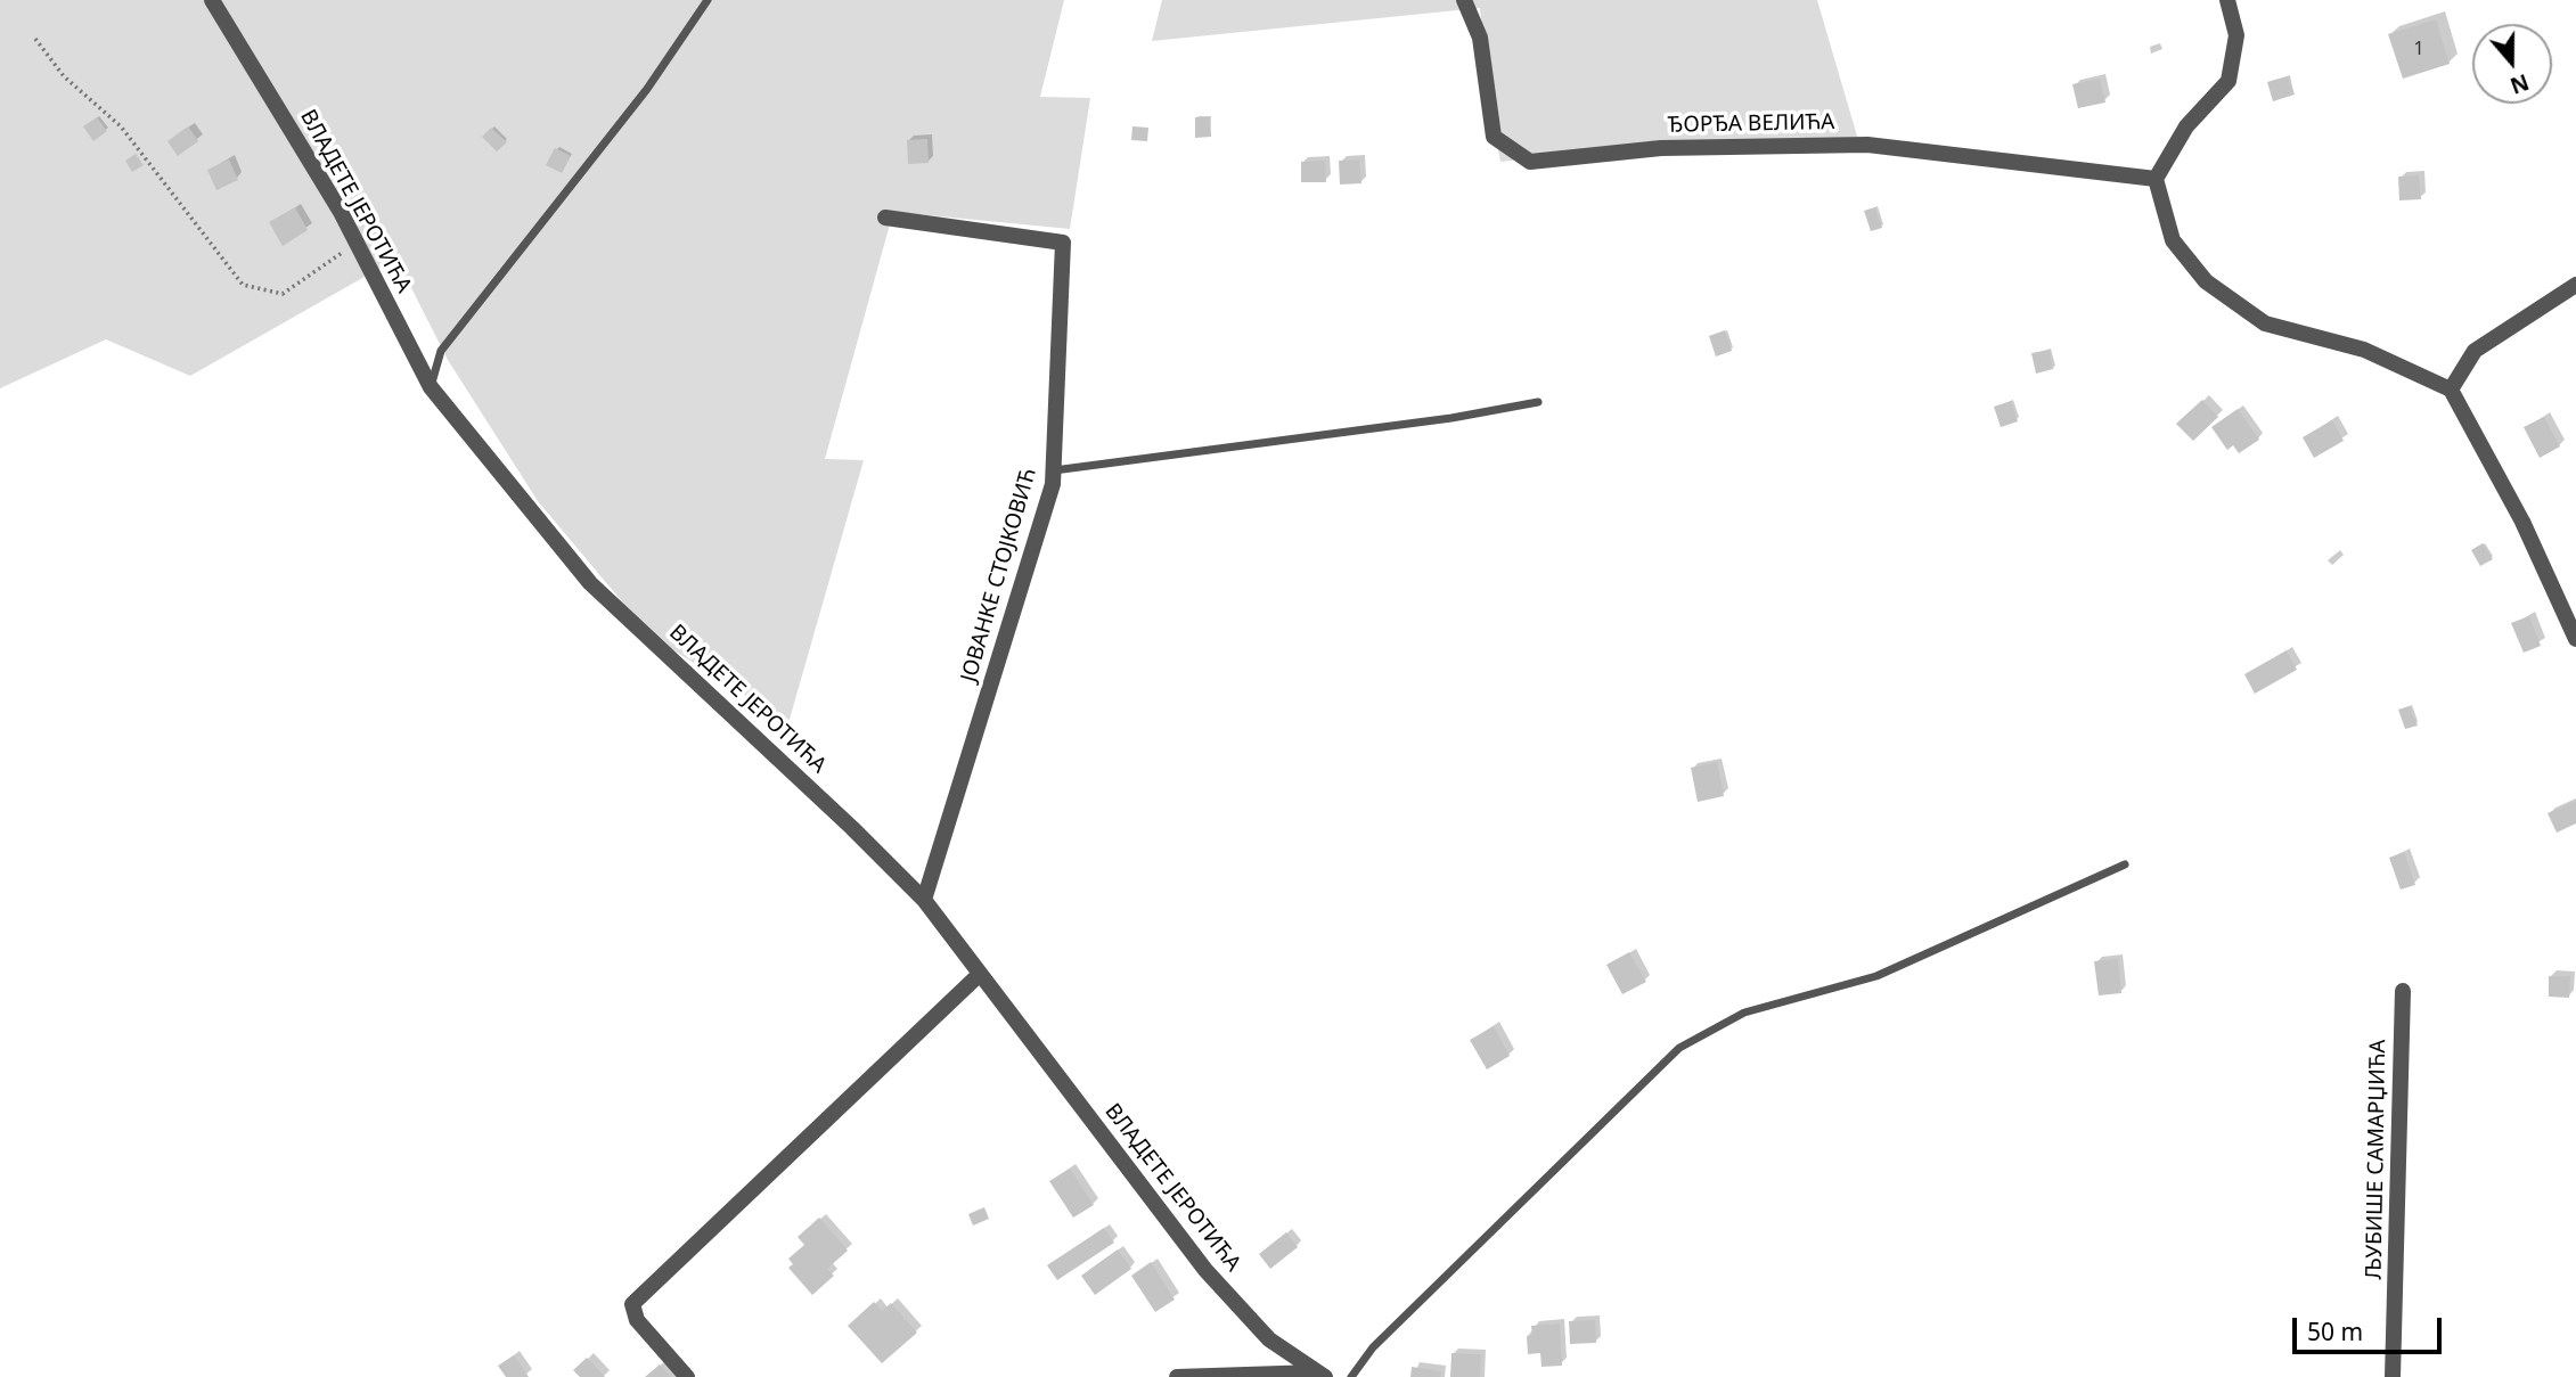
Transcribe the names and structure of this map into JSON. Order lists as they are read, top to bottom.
{
  "streets": {
    "street": [
      "ЂОРЂА ВЕЛИЋА",
      "ВЛАДЕТЕ ЈЕРОТИЋА",
      "ЈОВАНКЕ СТОЈКОВИЋ",
      "ЉУБИШЕ САМАРЏИЋА"
    ]
  },
  "crossings": [
    ["ВЛАДЕТЕ ЈЕРОТИЋА", "ЈОВАНКЕ СТОЈКОВИЋ"]
  ],
  "house_numbers": ["1"],
  "scale_bar": "50 m",
  "north": "bottom"
}
